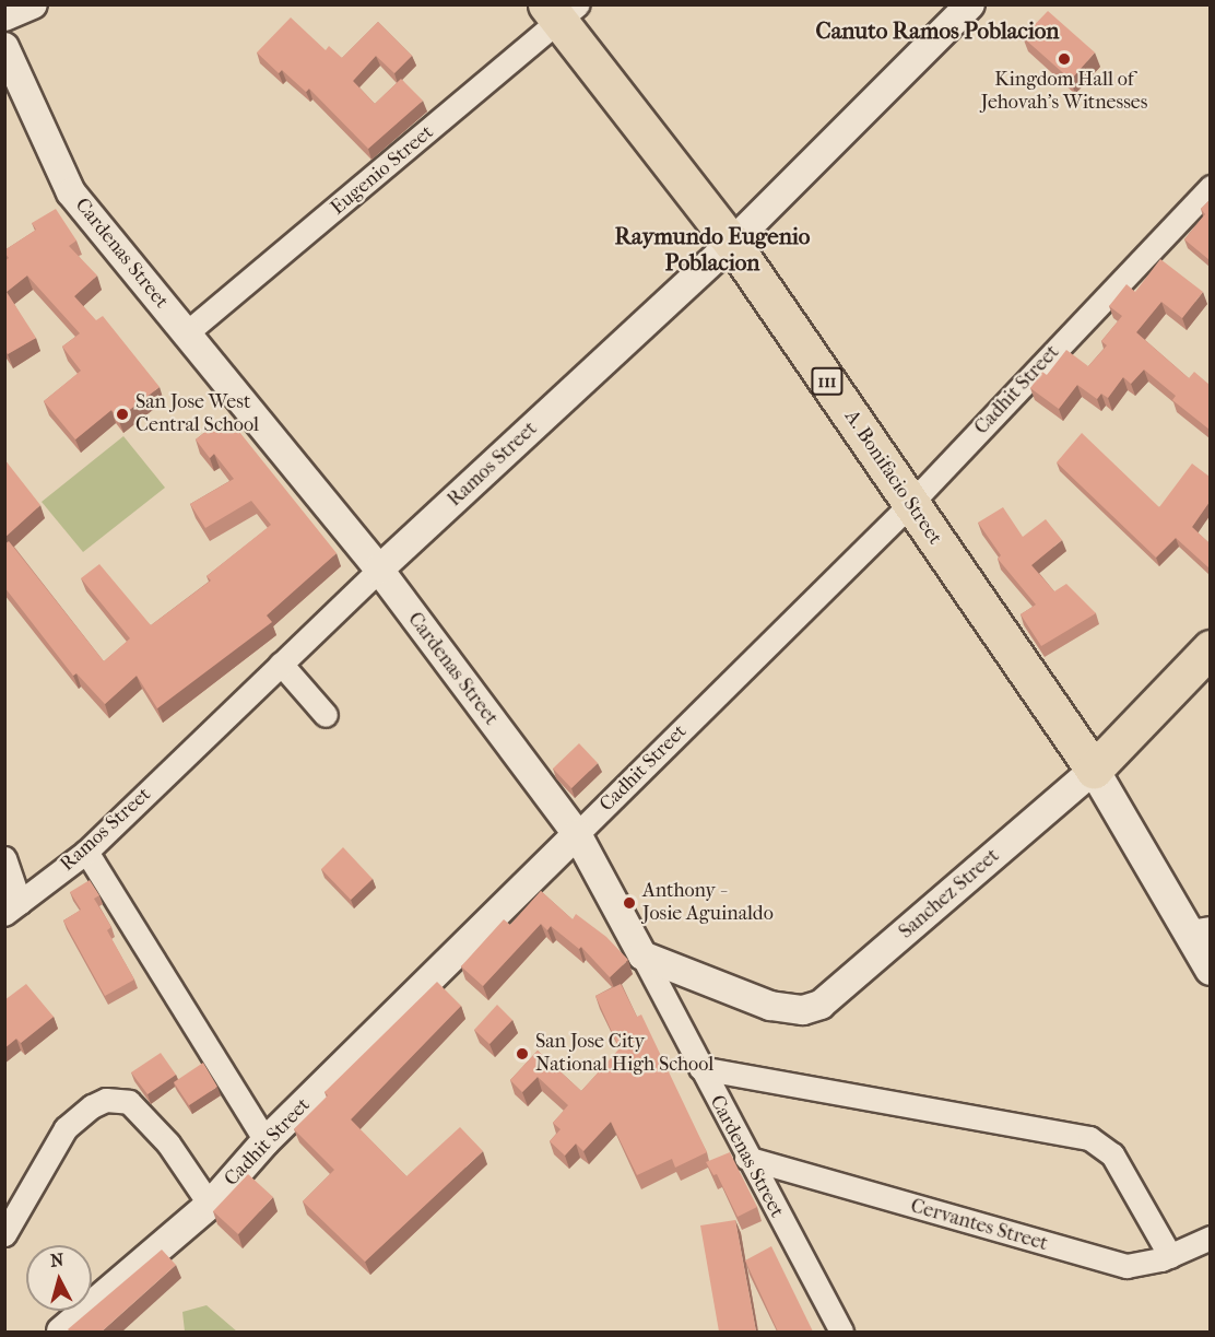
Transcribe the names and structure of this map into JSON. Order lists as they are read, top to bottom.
{
  "streets": {
    "main road": ["111", "A. Bonifacio Street", "Sanchez Street"],
    "street": [
      "Eugenio Street",
      "Cardenas Street",
      "Cadhit Street",
      "Ramos Street",
      "Cervantes Street"
    ]
  },
  "crossings": [
    ["Eugenio Street", "Cardenas Street"],
    ["Eugenio Street", "A. Bonifacio Street"],
    ["Cardenas Street", "Cadhit Street"],
    ["Cardenas Street", "Ramos Street"],
    ["Cardenas Street", "Sanchez Street"],
    ["Cardenas Street", "Cervantes Street"],
    ["Cadhit Street", "A. Bonifacio Street"],
    ["Ramos Street", "A. Bonifacio Street"],
    ["A. Bonifacio Street", "Sanchez Street"]
  ],
  "districts": ["Canuto Ramos Poblacion", "Raymundo Eugenio Poblacion"],
  "places": [
    "Kingdom Hall of Jehovah’s Witnesses",
    "San Jose West Central School",
    "Anthony - Josie Aguinaldo",
    "San Jose City National High School"
  ],
  "north": "top"
}
